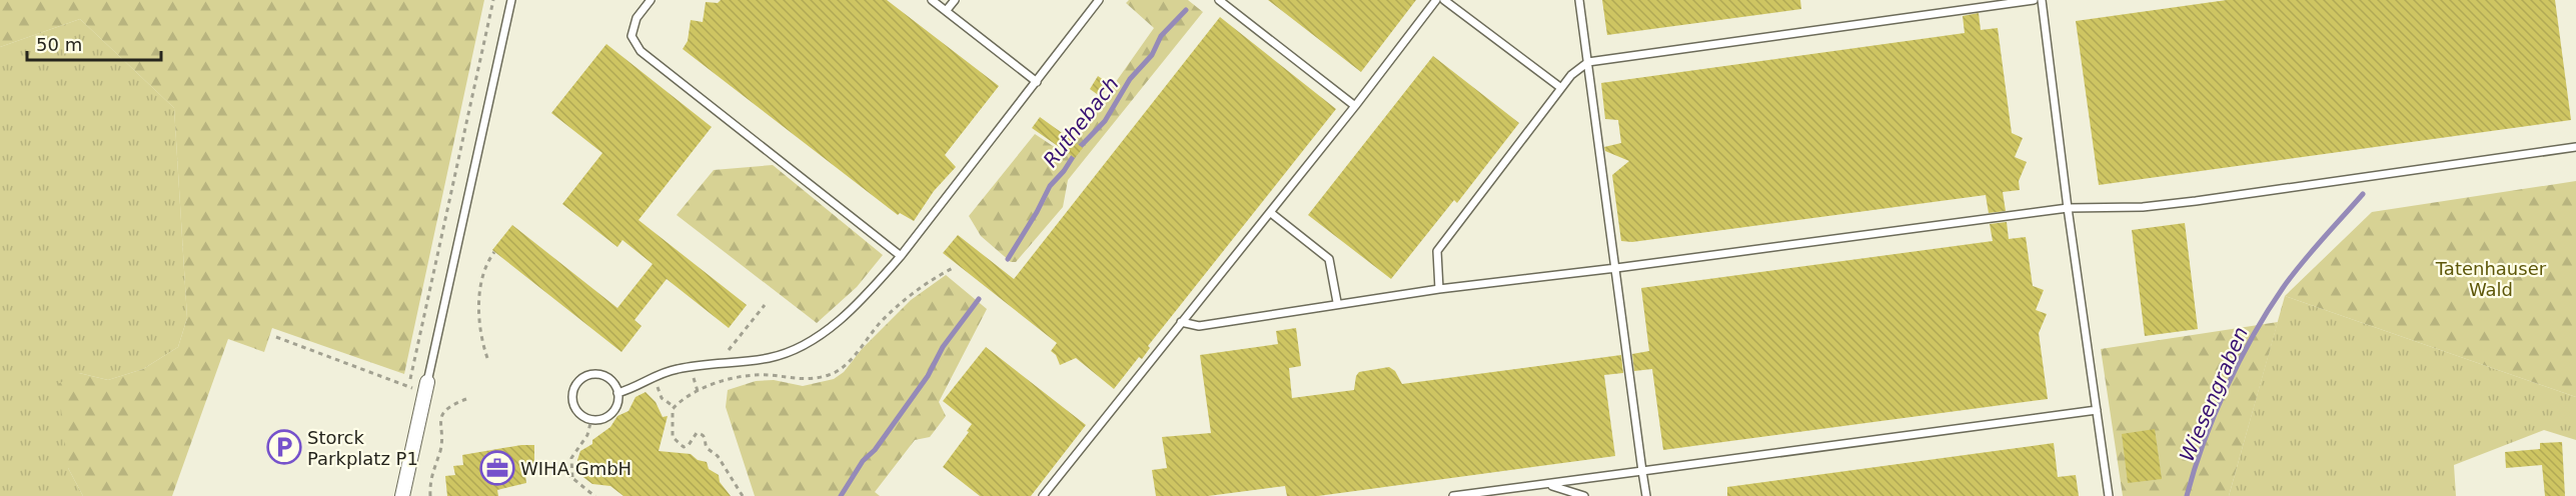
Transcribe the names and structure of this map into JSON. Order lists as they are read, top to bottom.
{
  "water": ["Ruthebach", "Wiesengraben"],
  "parks": ["Tatenhauser Wald"],
  "places": {
    "parking": ["Storck Parkplatz P1"],
    "office": ["WIHA GmbH"]
  },
  "scale_bar": "50 m"
}
